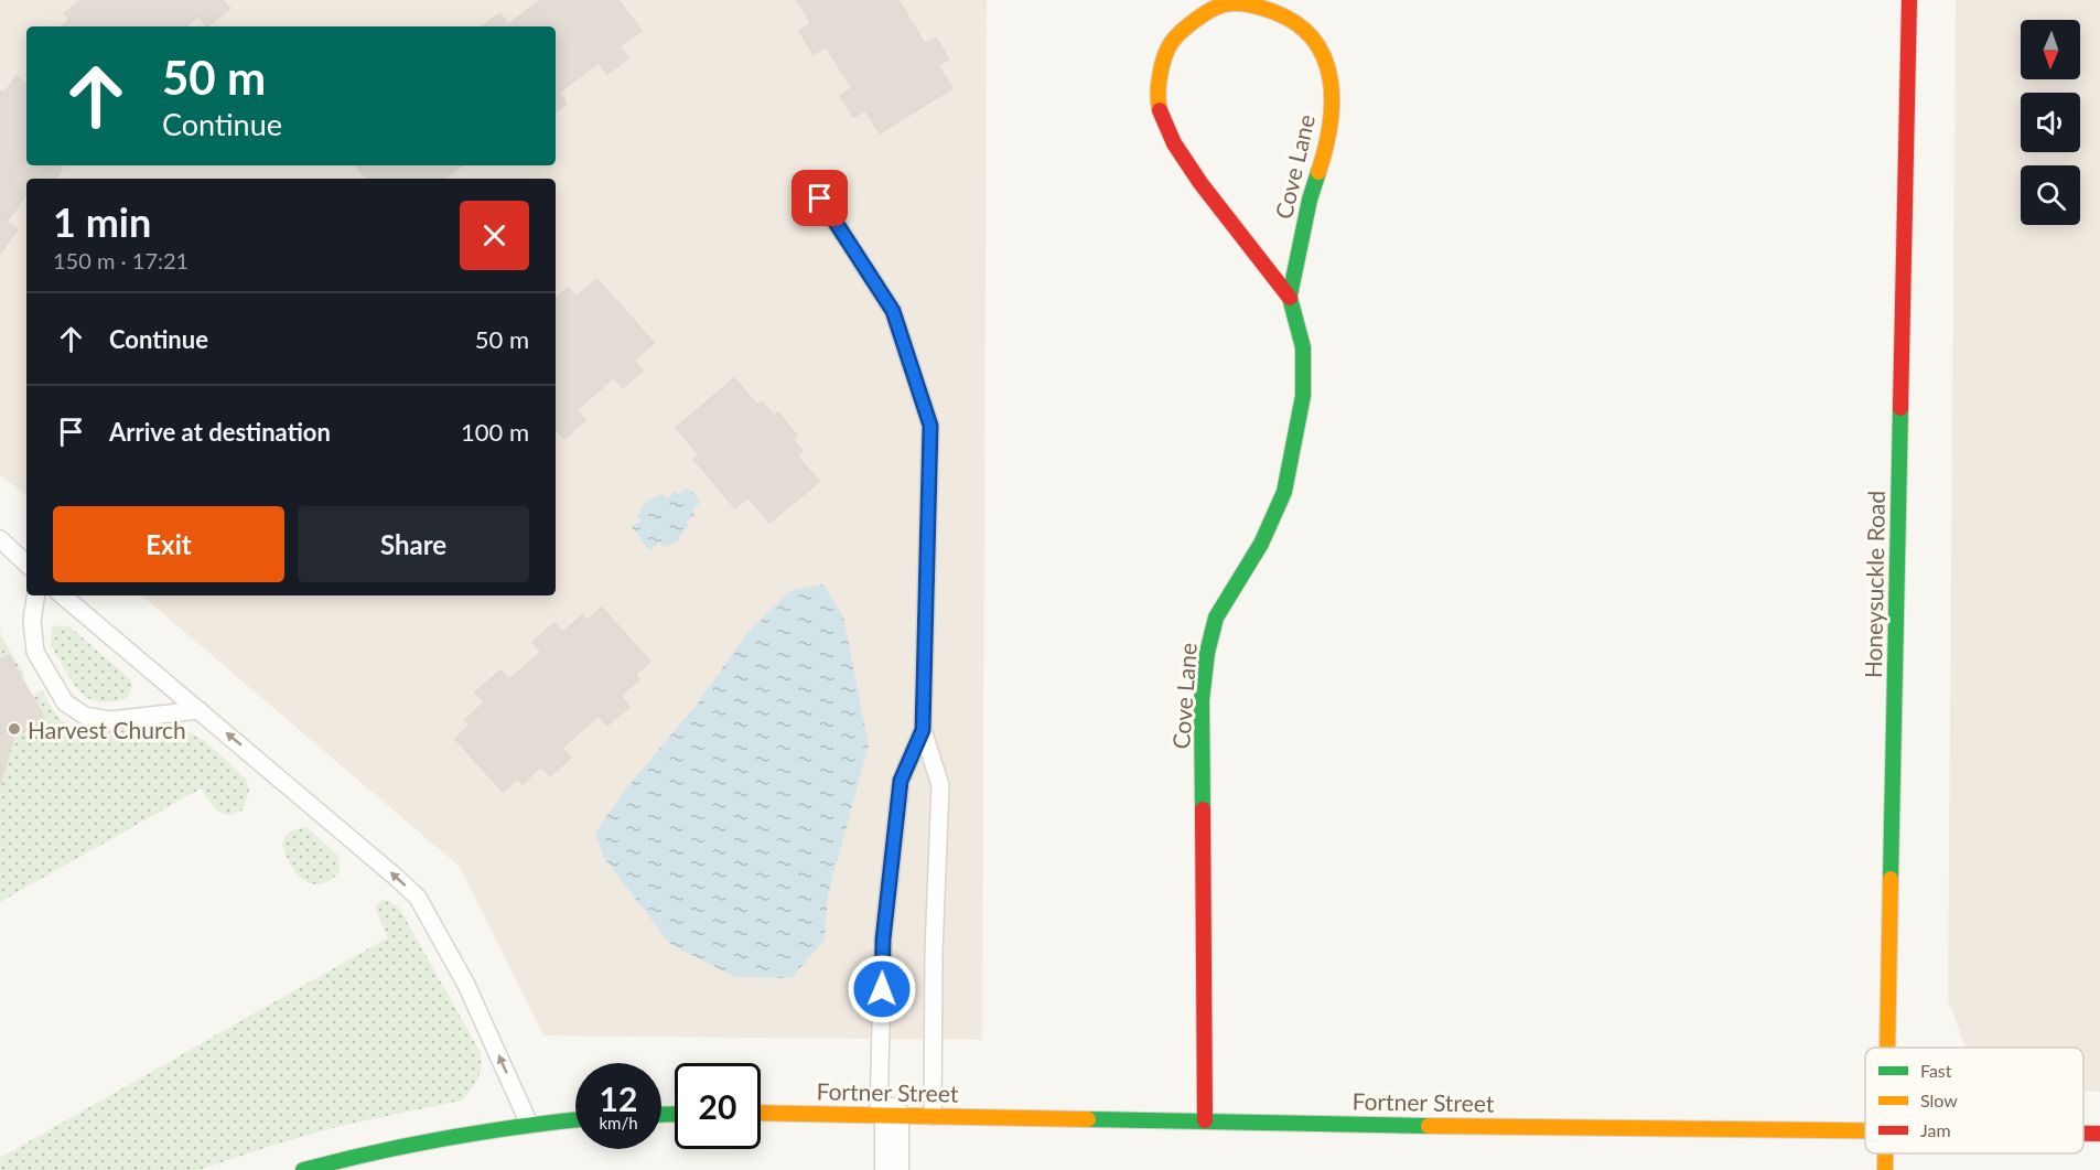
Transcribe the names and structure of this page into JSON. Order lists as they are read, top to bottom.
{
  "streets": {
    "street": ["Cove Lane", "Honeysuckle Road", "Fortner Street"]
  },
  "crossings": [
    ["Cove Lane", "Fortner Street"]
  ],
  "places": ["Harvest Church"],
  "legend": ["Fast", "Slow", "Jam"],
  "north": "bottom",
  "page": {
    "turn": ["50 m", "Continue"],
    "heading": ["1 min", "150 m · 17:21"],
    "list": [
      {
        "name": "Continue",
        "value": "50 m"
      },
      {
        "name": "Arrive at destination",
        "value": "100 m"
      }
    ],
    "buttons": ["Exit", "Share"],
    "speed": "12 km/h",
    "limit": "20"
  }
}
